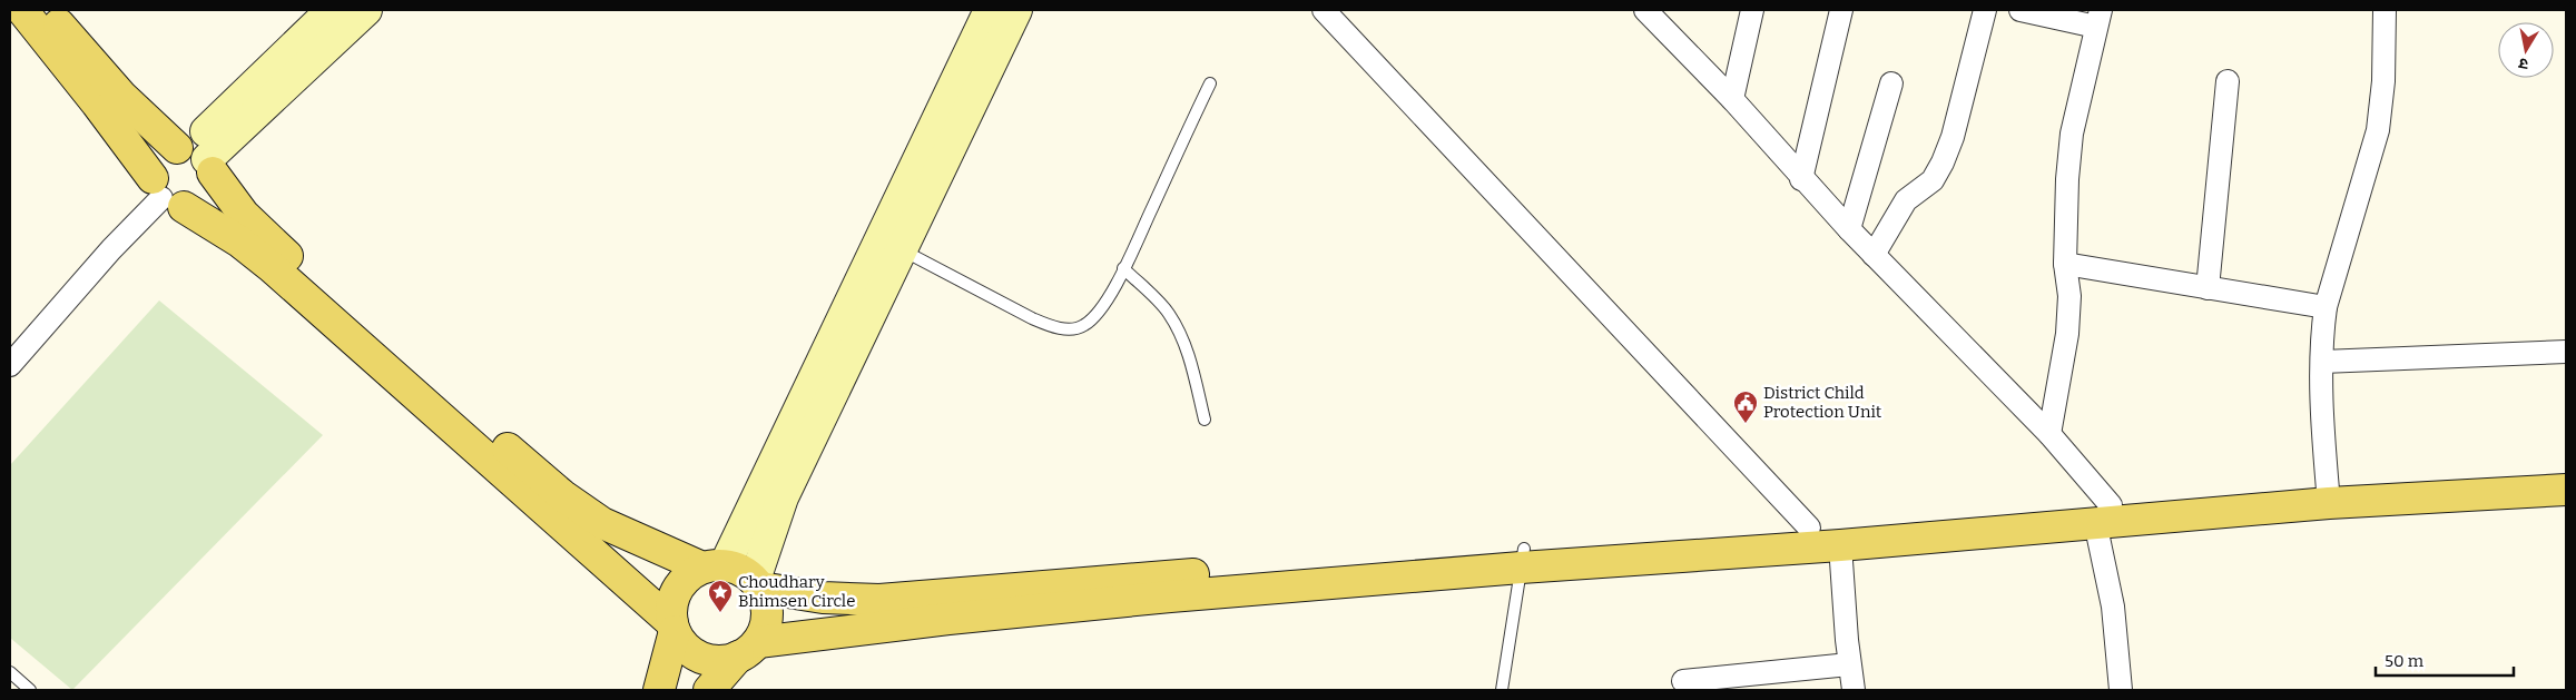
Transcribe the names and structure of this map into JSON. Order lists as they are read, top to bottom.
{
  "places": {
    "public building": ["District Child Protection Unit"],
    "place": ["Choudhary Bhimsen Circle"]
  },
  "scale_bar": "50 m",
  "north": "bottom"
}
